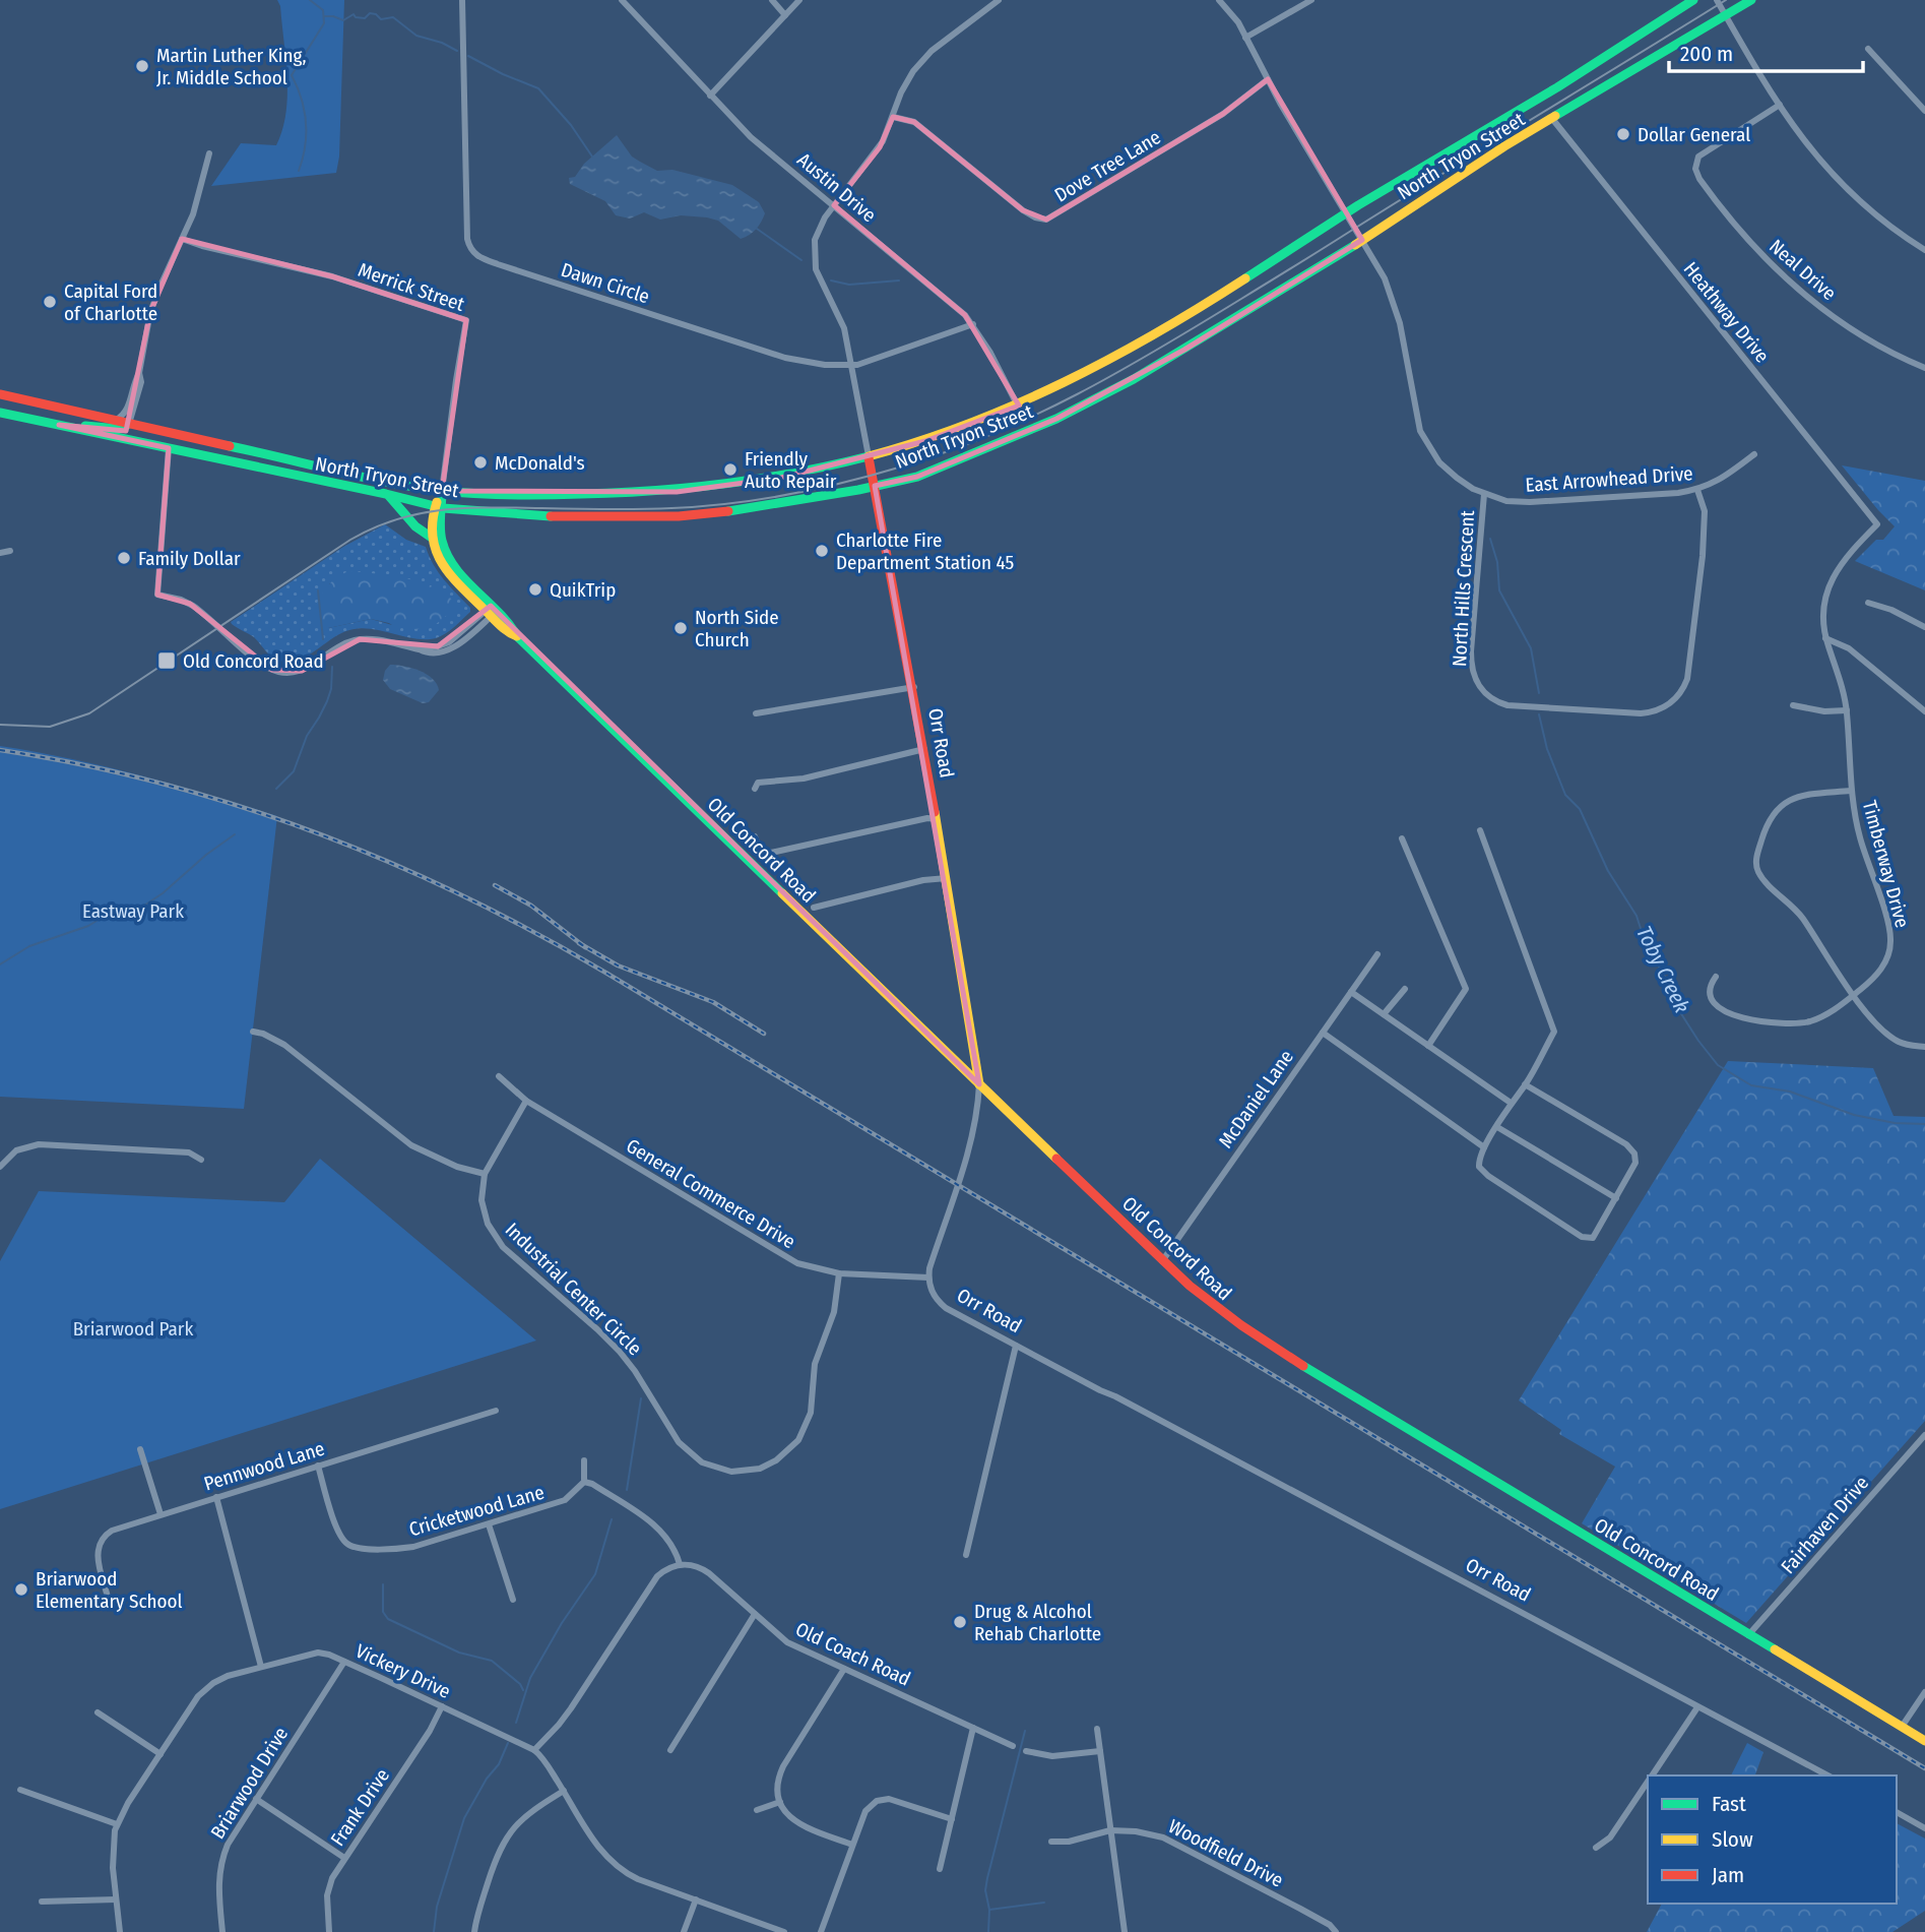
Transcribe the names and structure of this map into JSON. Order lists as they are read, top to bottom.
{
  "streets": {
    "main road": ["North Tryon Street", "Orr Road", "Old Concord Road"],
    "street": [
      "Dove Tree Lane",
      "Austin Drive",
      "Neal Drive",
      "Dawn Circle",
      "Merrick Street",
      "Heathway Drive",
      "East Arrowhead Drive",
      "North Hills Crescent",
      "Timberway Drive",
      "McDaniel Lane",
      "General Commerce Drive",
      "Industrial Center Circle",
      "Pennwood Lane",
      "Cricketwood Lane",
      "Fairhaven Drive",
      "Old Coach Road",
      "Vickery Drive",
      "Briarwood Drive",
      "Frank Drive",
      "Woodfield Drive"
    ]
  },
  "crossings": [
    ["North Tryon Street", "Austin Drive"],
    ["North Tryon Street", "Merrick Street"],
    ["North Tryon Street", "Heathway Drive"],
    ["North Tryon Street", "East Arrowhead Drive"],
    ["North Tryon Street", "Orr Road"],
    ["North Tryon Street", "Old Concord Road"],
    ["Dove Tree Lane", "East Arrowhead Drive"],
    ["Dove Tree Lane", "Orr Road"],
    ["Austin Drive", "Dawn Circle"],
    ["Austin Drive", "Orr Road"],
    ["Dawn Circle", "Orr Road"],
    ["Merrick Street", "Old Concord Road"],
    ["Heathway Drive", "Timberway Drive"],
    ["East Arrowhead Drive", "North Hills Crescent"],
    ["Orr Road", "Old Concord Road"],
    ["Orr Road", "General Commerce Drive"],
    ["Old Concord Road", "McDaniel Lane"],
    ["Old Concord Road", "Fairhaven Drive"],
    ["General Commerce Drive", "Industrial Center Circle"],
    ["Pennwood Lane", "Cricketwood Lane"],
    ["Vickery Drive", "Briarwood Drive"],
    ["Vickery Drive", "Frank Drive"]
  ],
  "water": ["Toby Creek"],
  "parks": ["Eastway Park", "Briarwood Park"],
  "places": {
    "other": [
      "Martin Luther King, Jr. Middle School",
      "Dollar General",
      "Capital Ford of Charlotte",
      "McDonald's",
      "Friendly Auto Repair",
      "Charlotte Fire Department Station 45",
      "Family Dollar",
      "QuikTrip",
      "North Side Church",
      "Briarwood Elementary School",
      "Drug & Alcohol Rehab Charlotte"
    ],
    "transit": ["Old Concord Road"]
  },
  "legend": ["Fast", "Slow", "Jam"],
  "scale_bar": "200 m"
}
